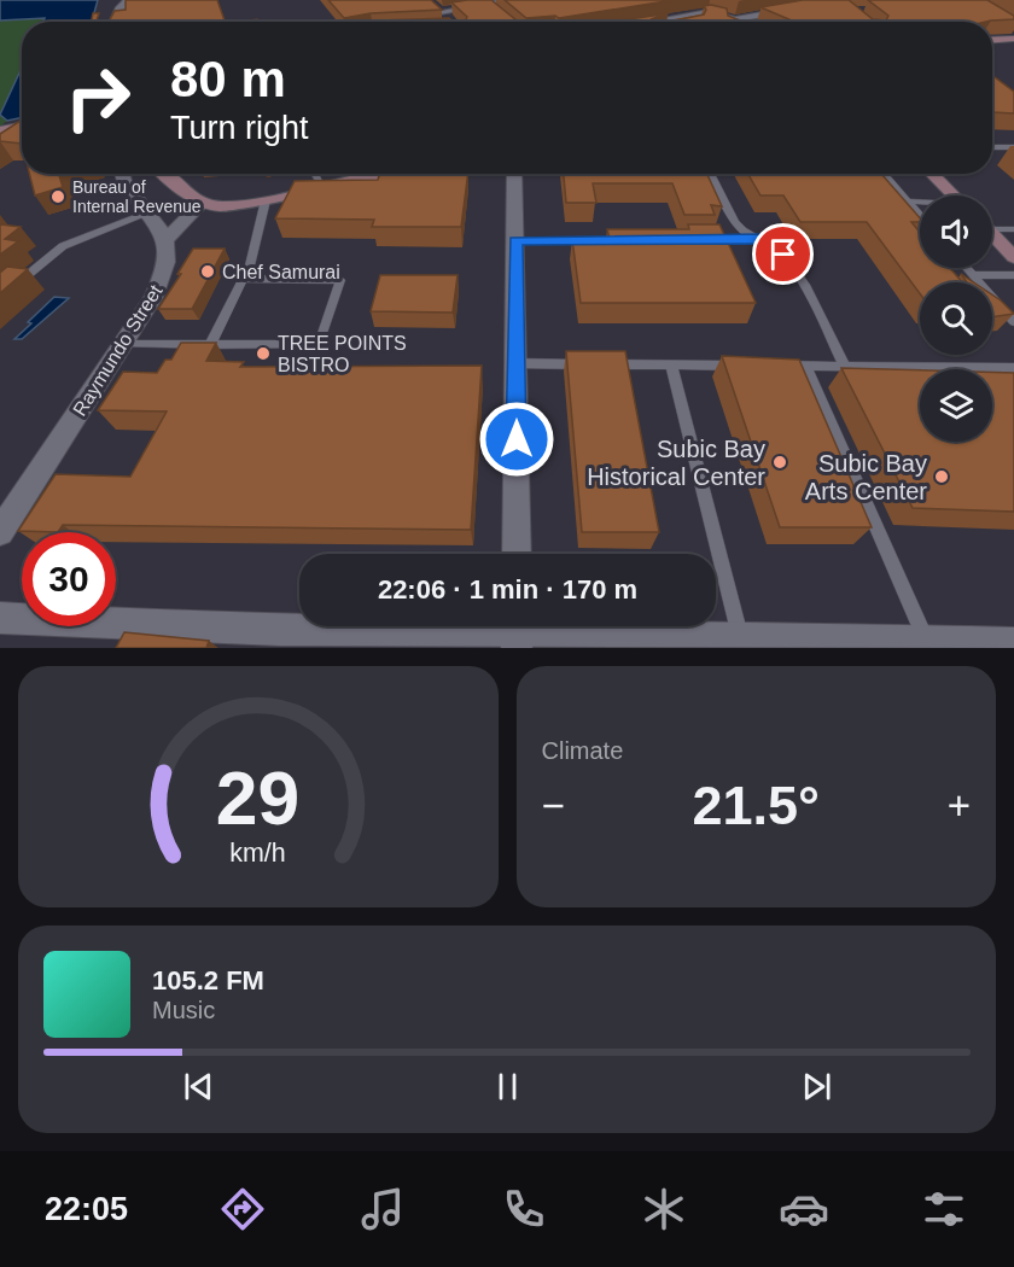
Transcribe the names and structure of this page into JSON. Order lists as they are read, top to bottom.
{
  "streets": {
    "street": ["Raymundo Street"]
  },
  "places": [
    "Bureau of Internal Revenue",
    "Chef Samurai",
    "TREE POINTS BISTRO",
    "Subic Bay Historical Center",
    "Subic Bay Arts Center"
  ],
  "page": {
    "turn": ["80 m", "Turn right"],
    "limit": "30",
    "trip": "22:06 · 1 min · 170 m",
    "tile": "Climate",
    "heat": ["−", "21.5°", "+"],
    "song": ["105.2 FM", "Music"],
    "tabs": "22:05",
    "gauge": ["29", "km/h"]
  }
}
